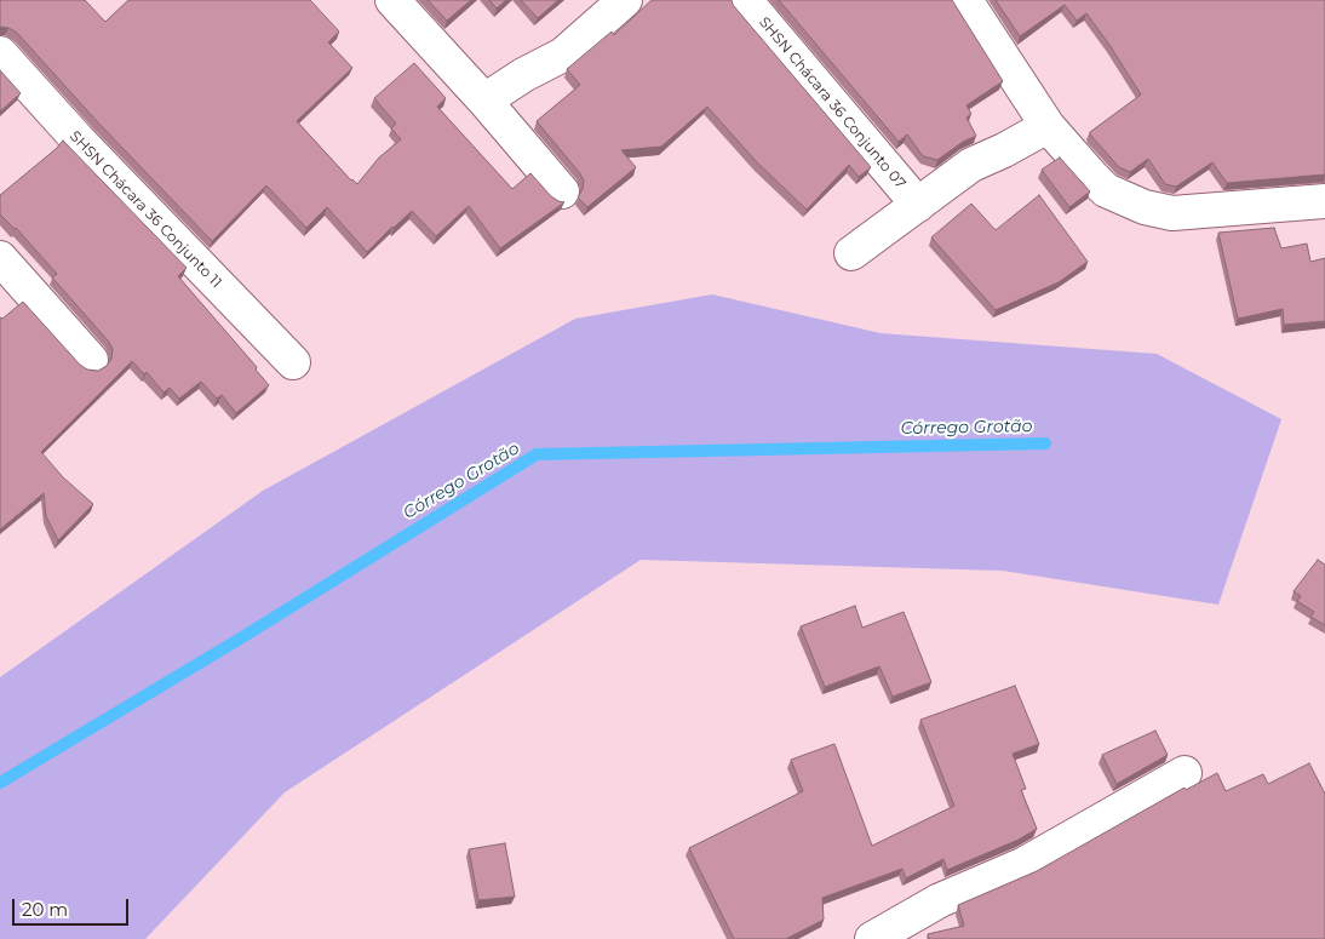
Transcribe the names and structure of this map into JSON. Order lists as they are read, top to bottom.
{
  "streets": {
    "street": ["SHSN Chácara 36 Conjunto 07", "SHSN Chácara 36 Conjunto 11"]
  },
  "water": ["Córrego Grotão"],
  "scale_bar": "20 m"
}
